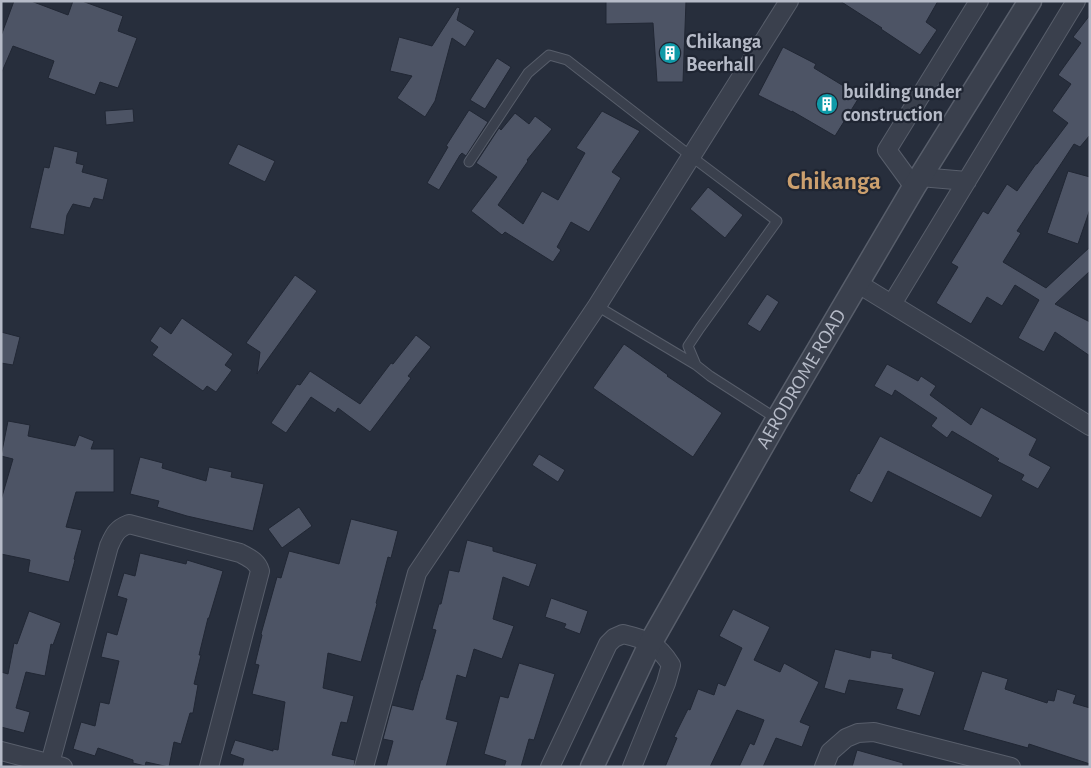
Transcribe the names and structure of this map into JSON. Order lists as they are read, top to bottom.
{
  "streets": {
    "street": ["AERODROME ROAD"]
  },
  "districts": ["Chikanga"],
  "places": {
    "building": ["Chikanga Beerhall", "building under construction"]
  }
}
